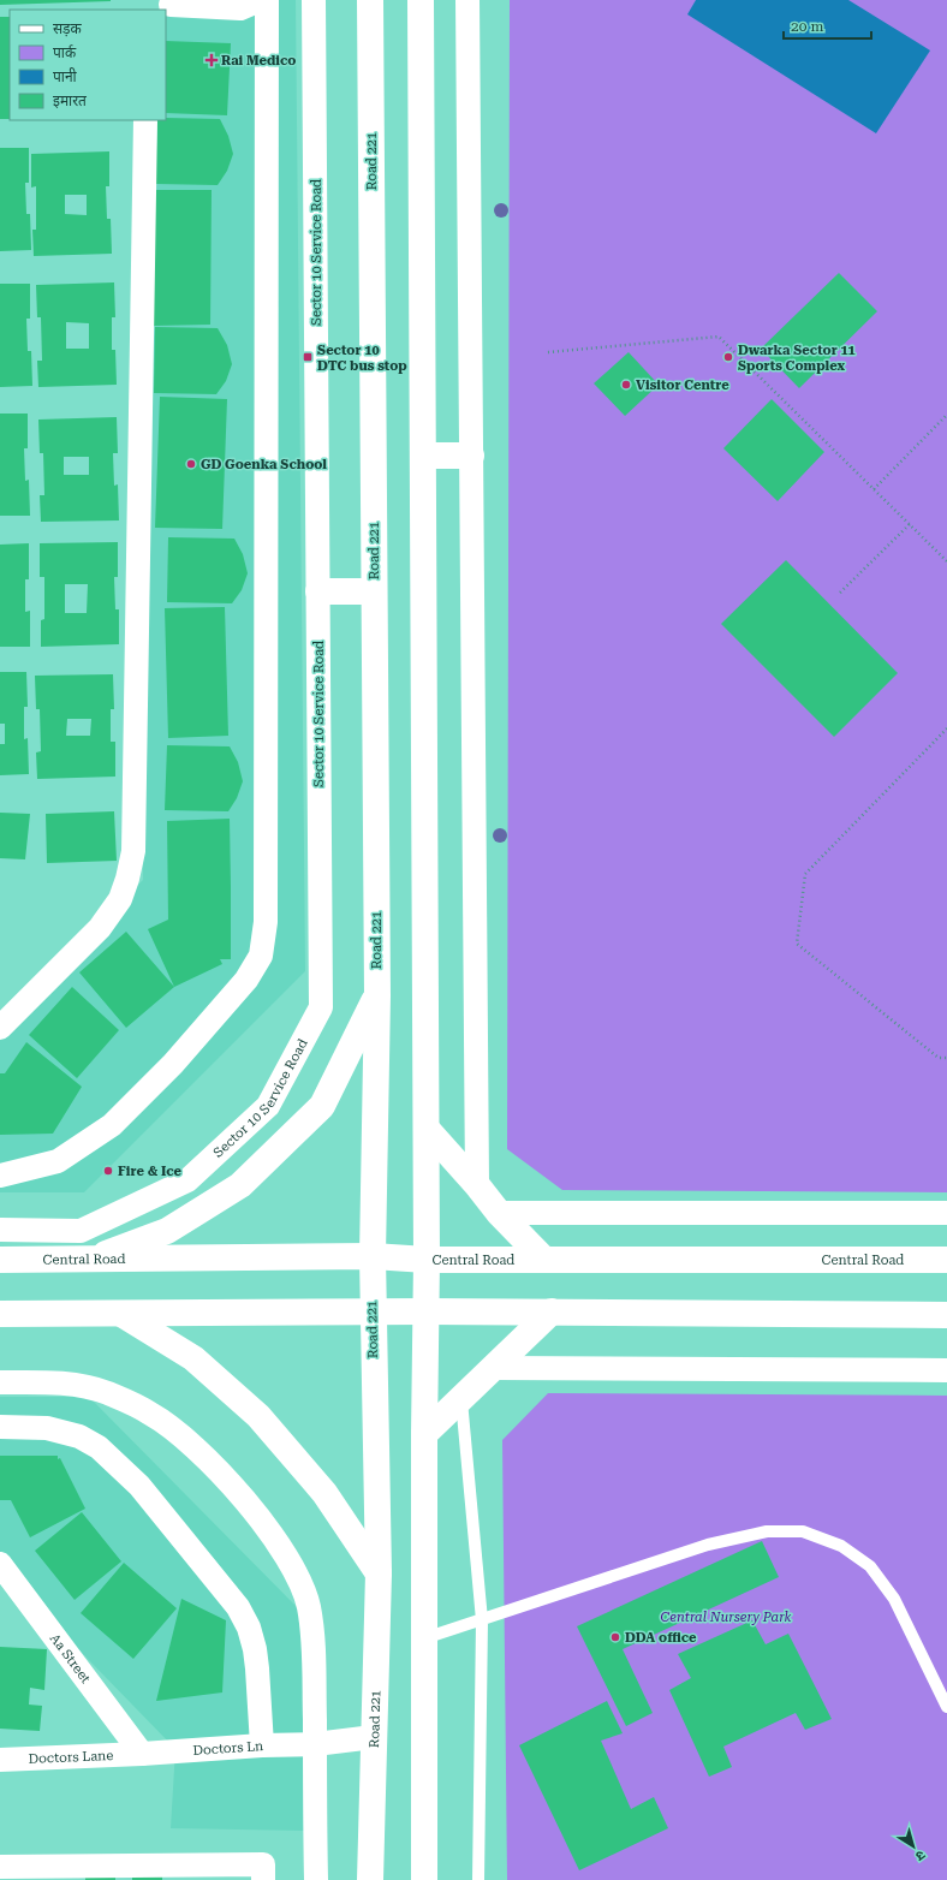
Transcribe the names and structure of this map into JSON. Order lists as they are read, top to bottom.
{
  "streets": {
    "main road": ["Road 221", "Central Road"],
    "street": [
      "Sector 10 Service Road",
      "Aa Street",
      "Doctors Ln",
      "Doctors Lane"
    ]
  },
  "crossings": [
    ["Road 221", "Central Road"],
    ["Road 221", "Doctors Ln"],
    ["Aa Street", "Doctors Ln"],
    ["Aa Street", "Doctors Lane"],
    ["Doctors Ln", "Doctors Lane"]
  ],
  "parks": ["Central Nursery Park"],
  "places": {
    "health": ["Rai Medico"],
    "transit": ["Sector 10 DTC bus stop"],
    "other": [
      "Dwarka Sector 11 Sports Complex",
      "Visitor Centre",
      "GD Goenka School",
      "Fire & Ice",
      "DDA office"
    ]
  },
  "legend": [
    "सड़क",
    "पार्क",
    "पानी",
    "इमारत"
  ],
  "scale_bar": "20 m",
  "north": "bottom right"
}
